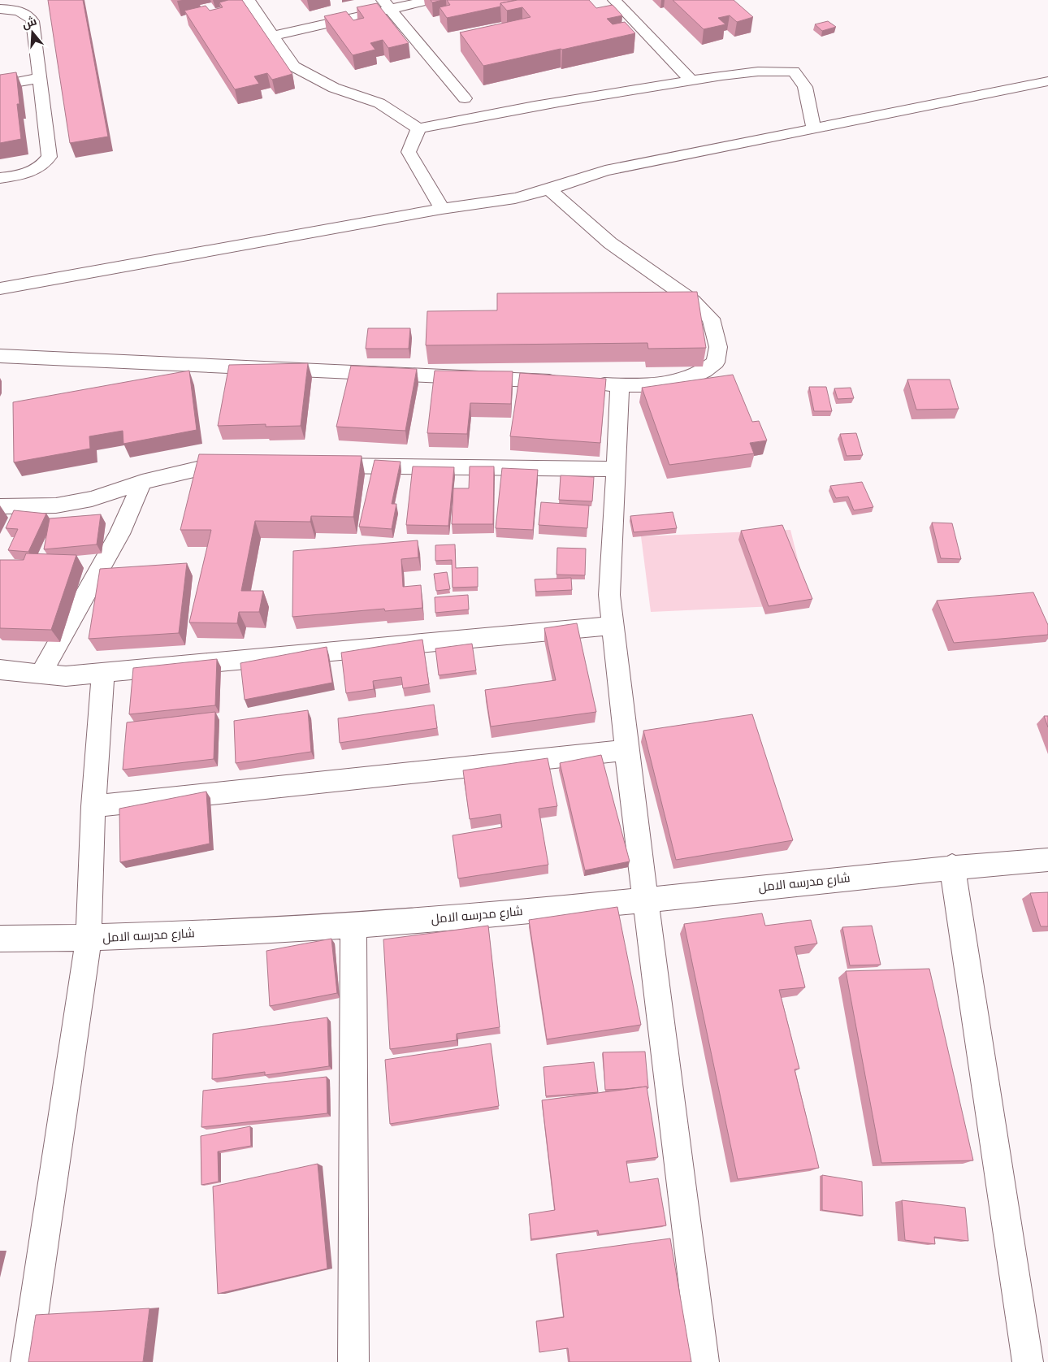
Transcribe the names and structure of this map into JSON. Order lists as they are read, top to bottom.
{
  "streets": {
    "street": ["شارع مدرسه الامل"]
  },
  "north": "top"
}
